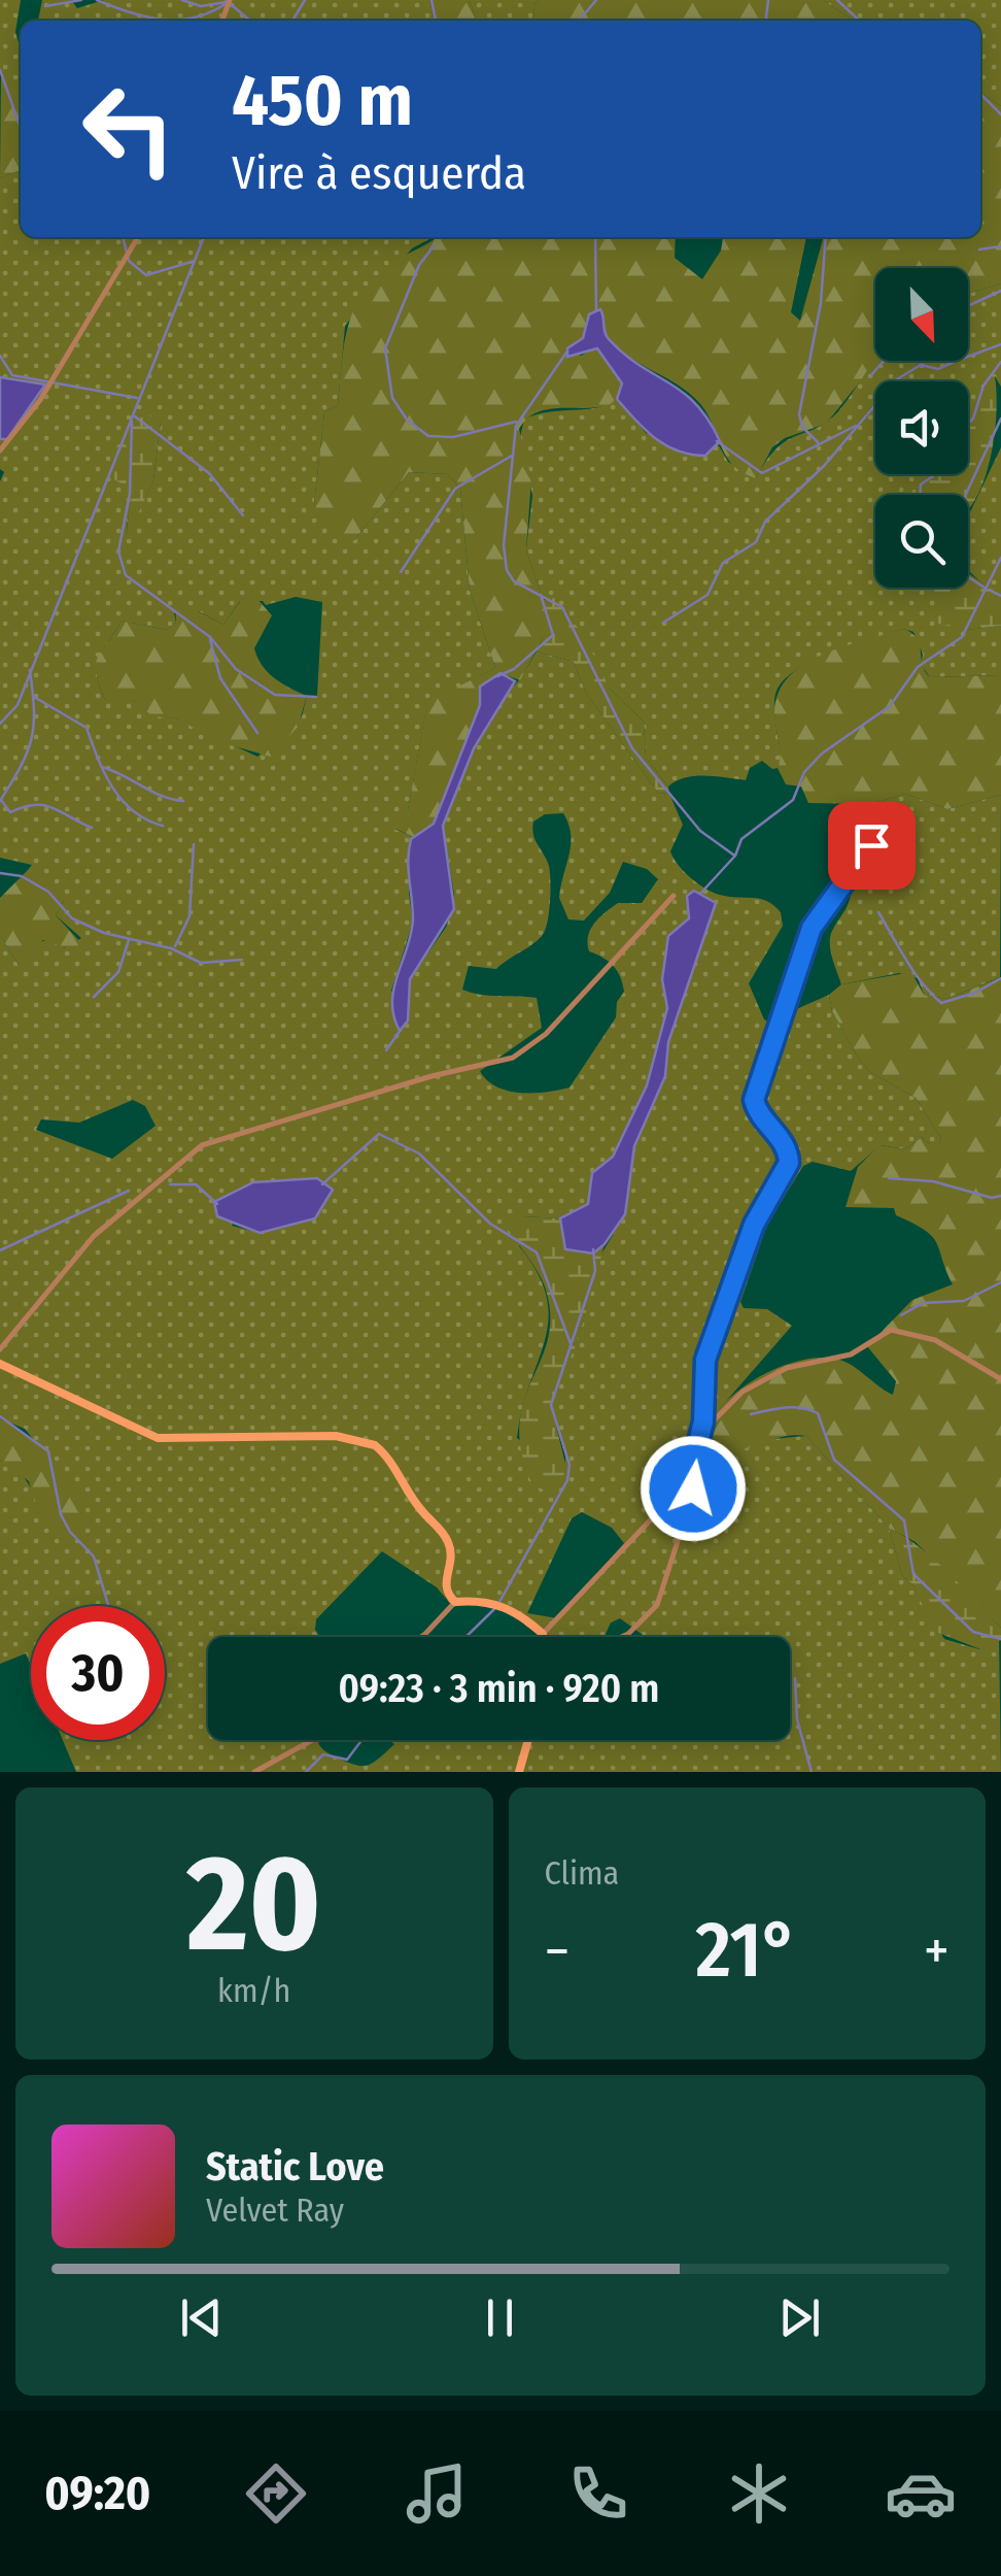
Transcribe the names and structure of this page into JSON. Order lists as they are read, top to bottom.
{
  "north": "bottom right",
  "page": {
    "turn": ["450 m", "Vire à esquerda"],
    "limit": "30",
    "trip": "09:23 · 3 min · 920 m",
    "tile": [
      ["20", "km/h"],
      "Clima"
    ],
    "heat": ["−", "21°", "+"],
    "song": ["Static Love", "Velvet Ray"],
    "tabs": "09:20"
  }
}
